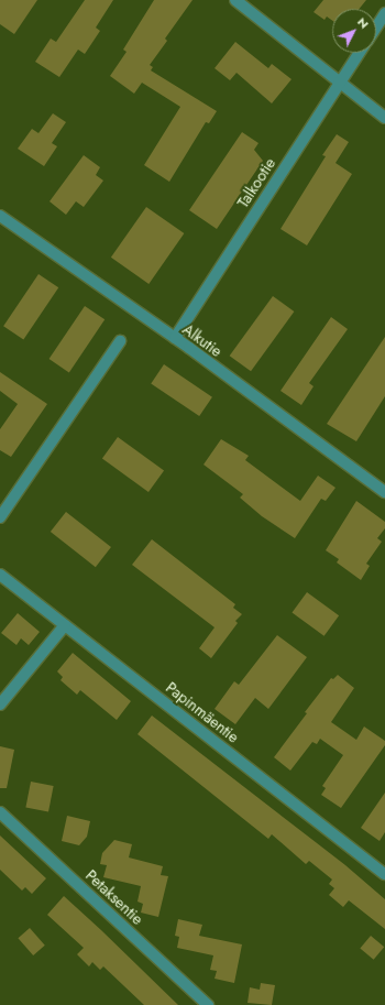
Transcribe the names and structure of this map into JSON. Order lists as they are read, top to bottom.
{
  "streets": {
    "street": [
      "Talkootie",
      "Alkutie",
      "Papinmäentie",
      "Petaksentie"
    ]
  },
  "crossings": [
    ["Talkootie", "Alkutie"]
  ],
  "north": "top right"
}
